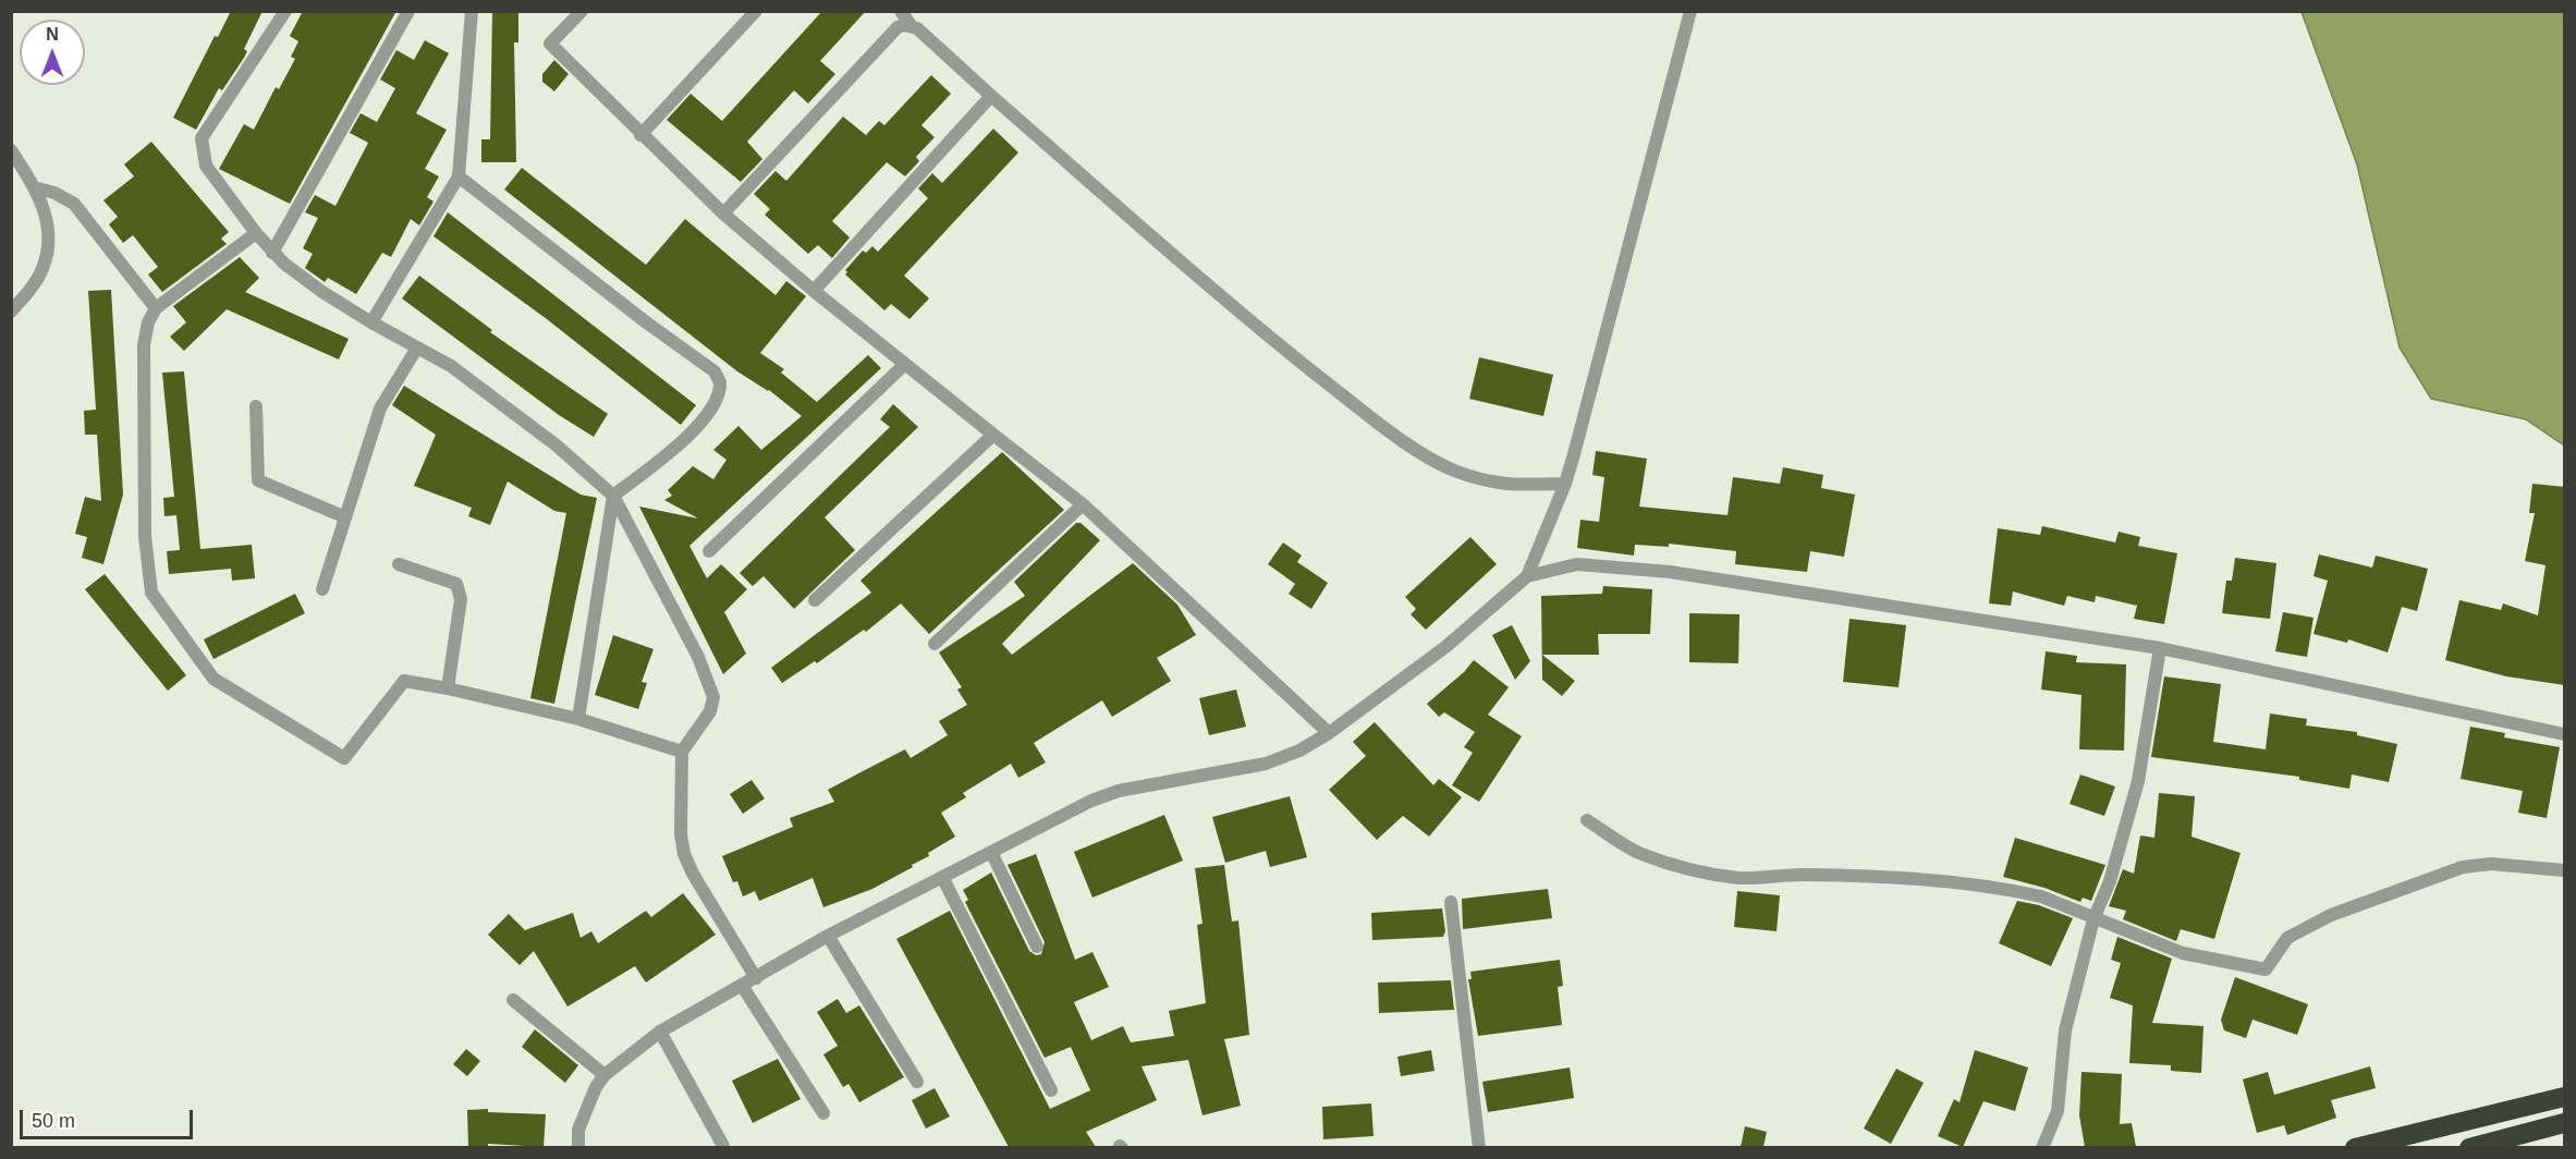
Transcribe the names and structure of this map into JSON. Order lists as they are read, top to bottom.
{
  "scale_bar": "50 m",
  "north": "top"
}
